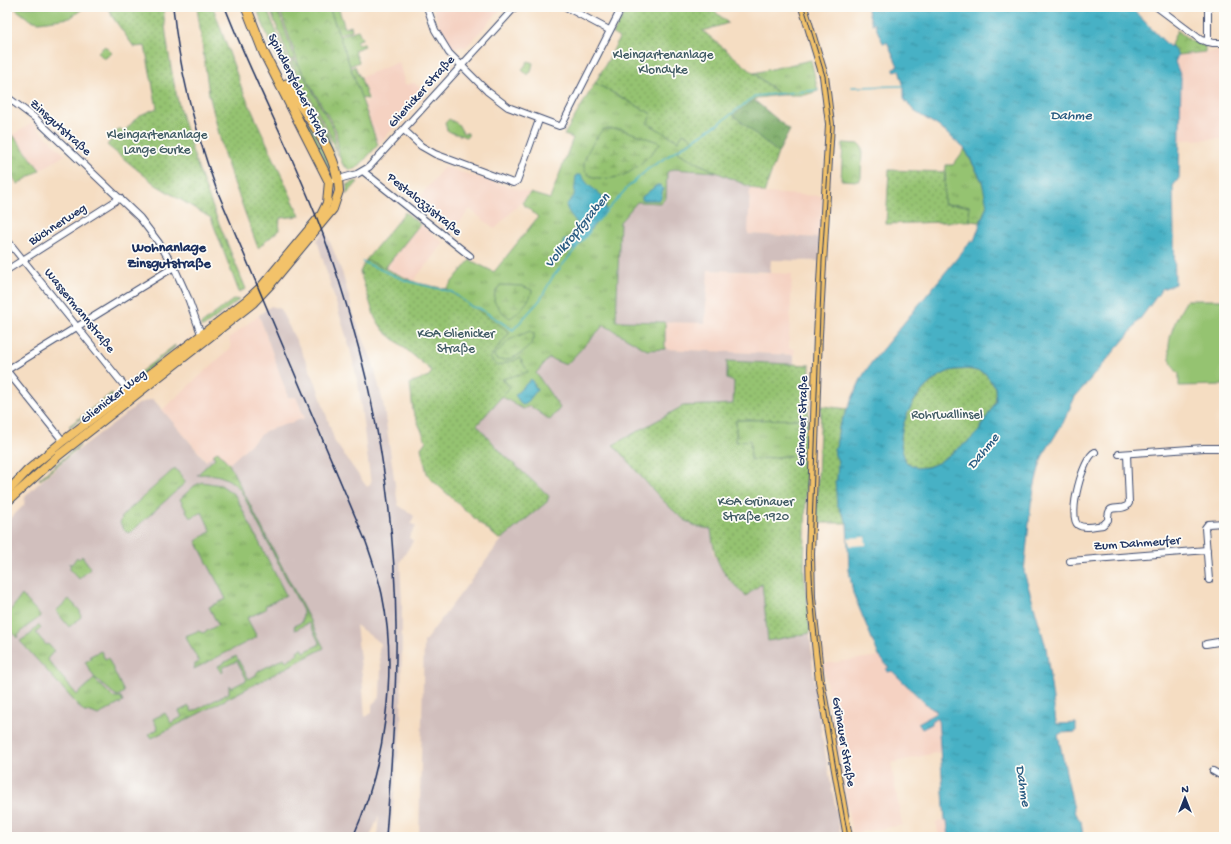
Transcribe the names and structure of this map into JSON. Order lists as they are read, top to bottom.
{
  "streets": {
    "highway": ["Spindlersfelder Straße"],
    "main road": ["Glienicker Weg", "Grünauer Straße"],
    "street": [
      "Glienicker Straße",
      "Zinsgutstraße",
      "Pestalozzistraße",
      "Büchnerweg",
      "Wassermannstraße",
      "Zum Dahmeufer"
    ]
  },
  "crossings": [
    ["Spindlersfelder Straße", "Glienicker Weg"],
    ["Glienicker Straße", "Pestalozzistraße"],
    ["Zinsgutstraße", "Büchnerweg"],
    ["Zinsgutstraße", "Glienicker Weg"],
    ["Büchnerweg", "Wassermannstraße"],
    ["Wassermannstraße", "Glienicker Weg"]
  ],
  "districts": ["Wohnanlage Zinsgutstraße"],
  "water": ["Dahme", "Vollkropfgraben"],
  "parks": [
    "Kleingartenanlage Klondyke",
    "Kleingartenanlage Lange Gurke",
    "KGA Glienicker Straße",
    "Rohrwallinsel",
    "KGA Grünauer Straße 1920"
  ],
  "north": "top"
}
